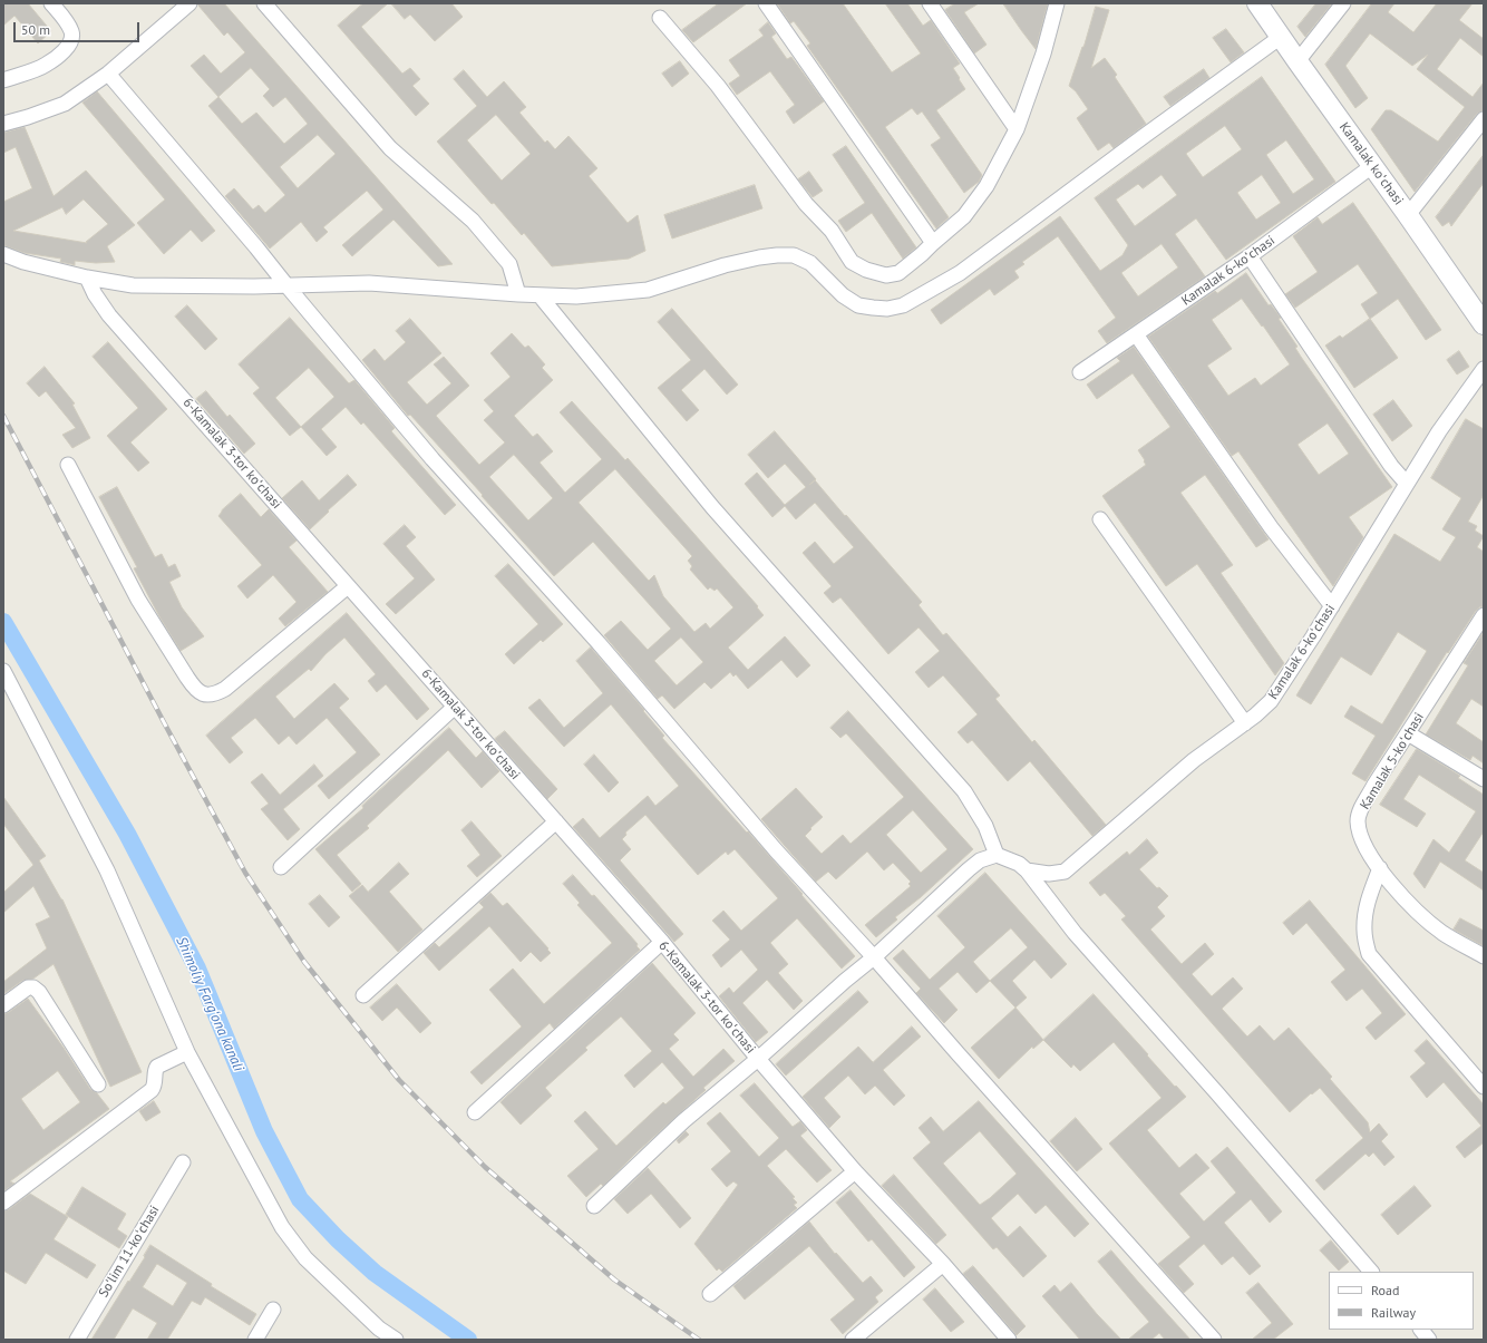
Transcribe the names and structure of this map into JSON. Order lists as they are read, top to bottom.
{
  "streets": {
    "street": [
      "Kamalak koʻchasi",
      "Kamalak 6-koʻchasi",
      "6-Kamalak 3-tor koʻchasi",
      "Kamalak 5-koʻchasi",
      "Soʻlim 11-koʻchasi"
    ]
  },
  "crossings": [
    ["Kamalak koʻchasi", "Kamalak 6-koʻchasi"]
  ],
  "water": ["Shimoliy Fargʻona kanali"],
  "legend": ["Road", "Railway"],
  "scale_bar": "50 m"
}
